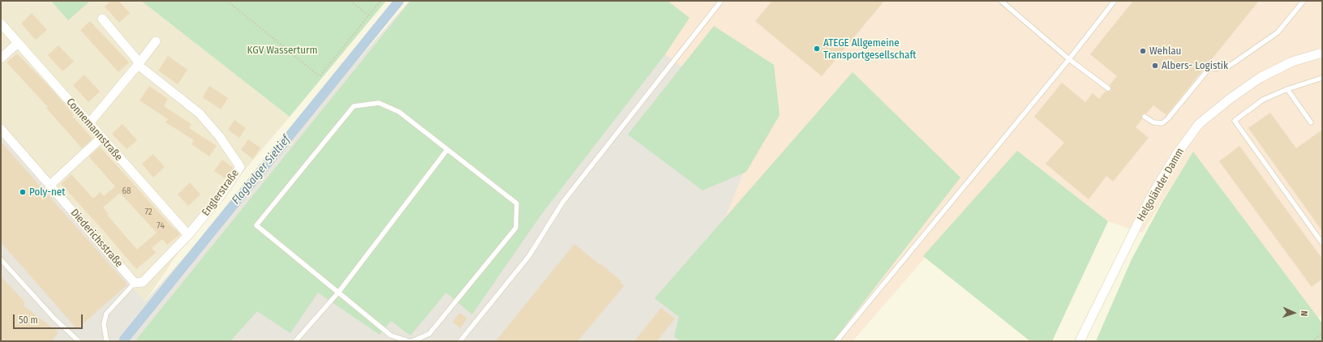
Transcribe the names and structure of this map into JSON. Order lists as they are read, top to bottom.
{
  "streets": {
    "street": [
      "Connemannstraße",
      "Helgoländer Damm",
      "Englerstraße",
      "Diederichsstraße"
    ]
  },
  "crossings": [
    ["Connemannstraße", "Englerstraße"],
    ["Englerstraße", "Diederichsstraße"]
  ],
  "water": ["Flagbalger Sieltief"],
  "parks": ["KGV Wasserturm"],
  "places": [
    "ATEGE Allgemeine Transportgesellschaft",
    "Wehlau",
    "Albers- Logistik",
    "Poly-net"
  ],
  "house_numbers": ["68", "72", "74"],
  "scale_bar": "50 m",
  "north": "right"
}
